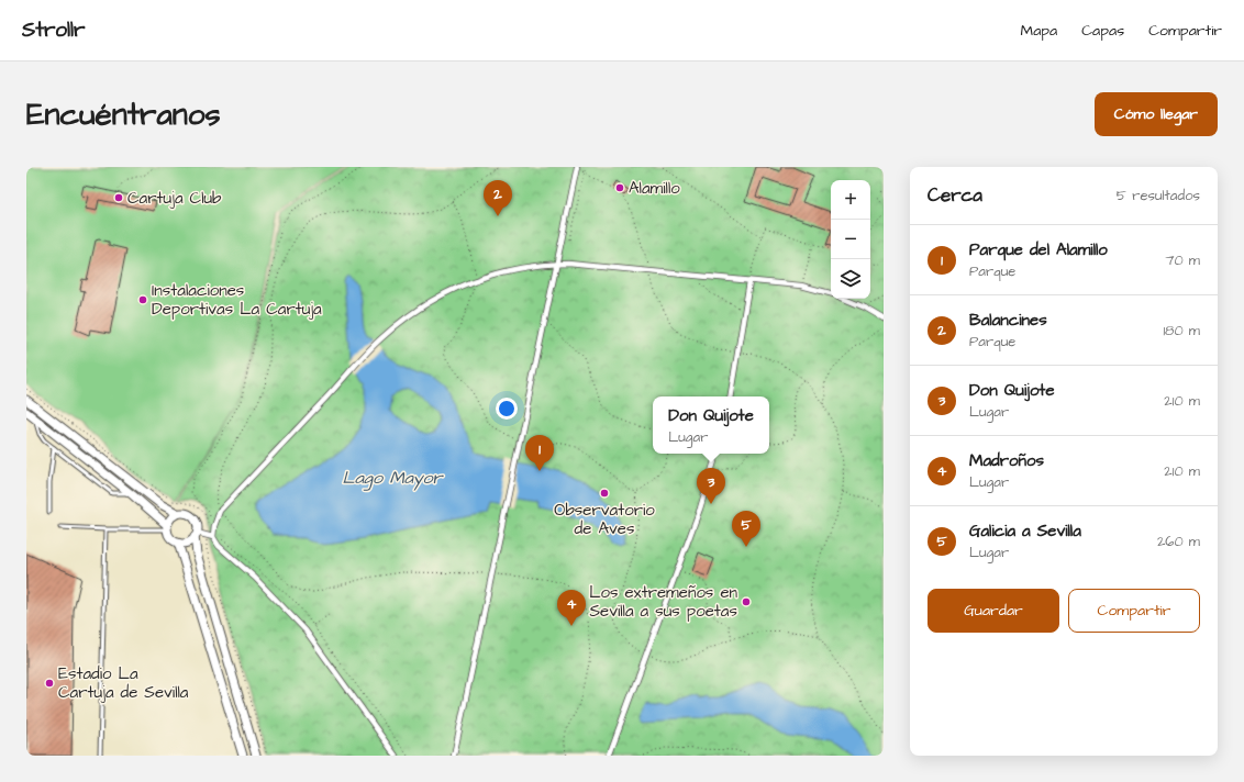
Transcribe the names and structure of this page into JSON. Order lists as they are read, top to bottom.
{
  "water": ["Lago Mayor"],
  "places": [
    "Alamillo",
    "Cartuja Club",
    "Instalaciones Deportivas La Cartuja",
    "Observatorio de Aves",
    "Los extremeños en Sevilla a sus poetas",
    "Estadio La Cartuja de Sevilla"
  ],
  "page": {
    "header": "Strollr",
    "nav": ["Mapa", "Capas", "Compartir"],
    "buttons": [
      "Cómo llegar",
      ["Guardar", "Compartir"]
    ],
    "title": "Encuéntranos",
    "heading": ["Cerca", "5 resultados"],
    "map_buttons": ["+", "−"],
    "pins": [
      "2",
      "1",
      "3",
      "5",
      "4"
    ],
    "list": [
      {
        "mark": "1",
        "name": "Parque del Alamillo",
        "note": "Parque",
        "value": "70 m"
      },
      {
        "mark": "2",
        "name": "Balancines",
        "note": "Parque",
        "value": "180 m"
      },
      {
        "mark": "3",
        "name": "Don Quijote",
        "note": "Lugar",
        "value": "210 m"
      },
      {
        "mark": "4",
        "name": "Madroños",
        "note": "Lugar",
        "value": "210 m"
      },
      {
        "mark": "5",
        "name": "Galicia a Sevilla",
        "note": "Lugar",
        "value": "260 m"
      }
    ],
    "popup": ["Don Quijote", "Lugar"]
  }
}
